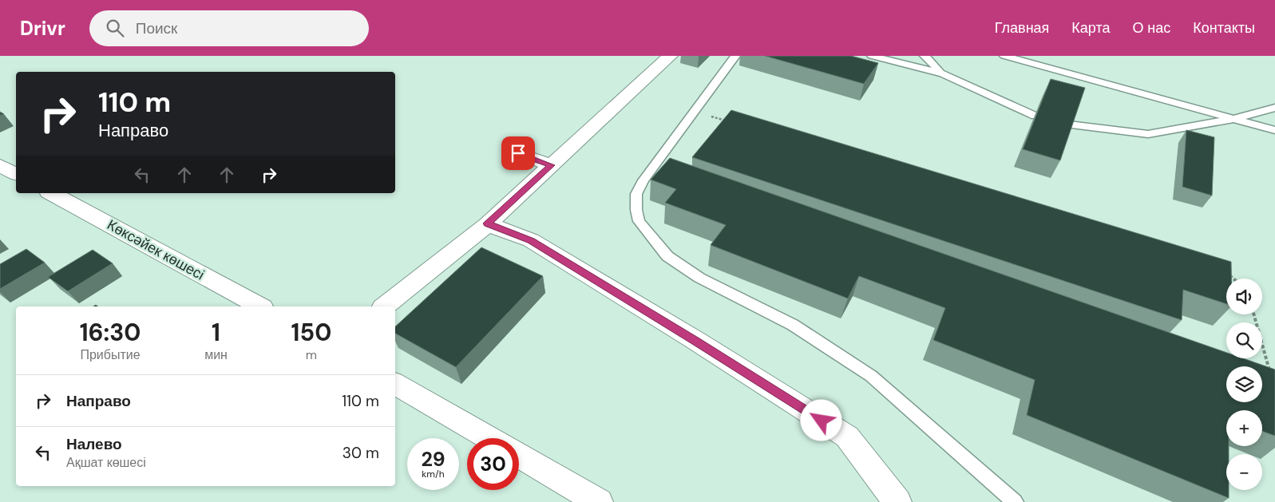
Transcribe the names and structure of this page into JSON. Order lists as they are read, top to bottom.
{
  "streets": {
    "street": ["Көксәйек көшесі"]
  },
  "page": {
    "header": "Drivr",
    "search": "Поиск",
    "nav": [
      "Главная",
      "Карта",
      "О нас",
      "Контакты"
    ],
    "turn": ["110 m", "Направо"],
    "map_buttons": ["+", "−"],
    "eta": [
      "16:30",
      "Прибытие",
      "1",
      "мин",
      "150",
      "m"
    ],
    "list": [
      {
        "name": "Направо",
        "value": "110 m"
      },
      {
        "name": "Налево",
        "note": "Ақшат көшесі",
        "value": "30 m"
      }
    ],
    "speed": "29 km/h",
    "limit": "30"
  }
}
